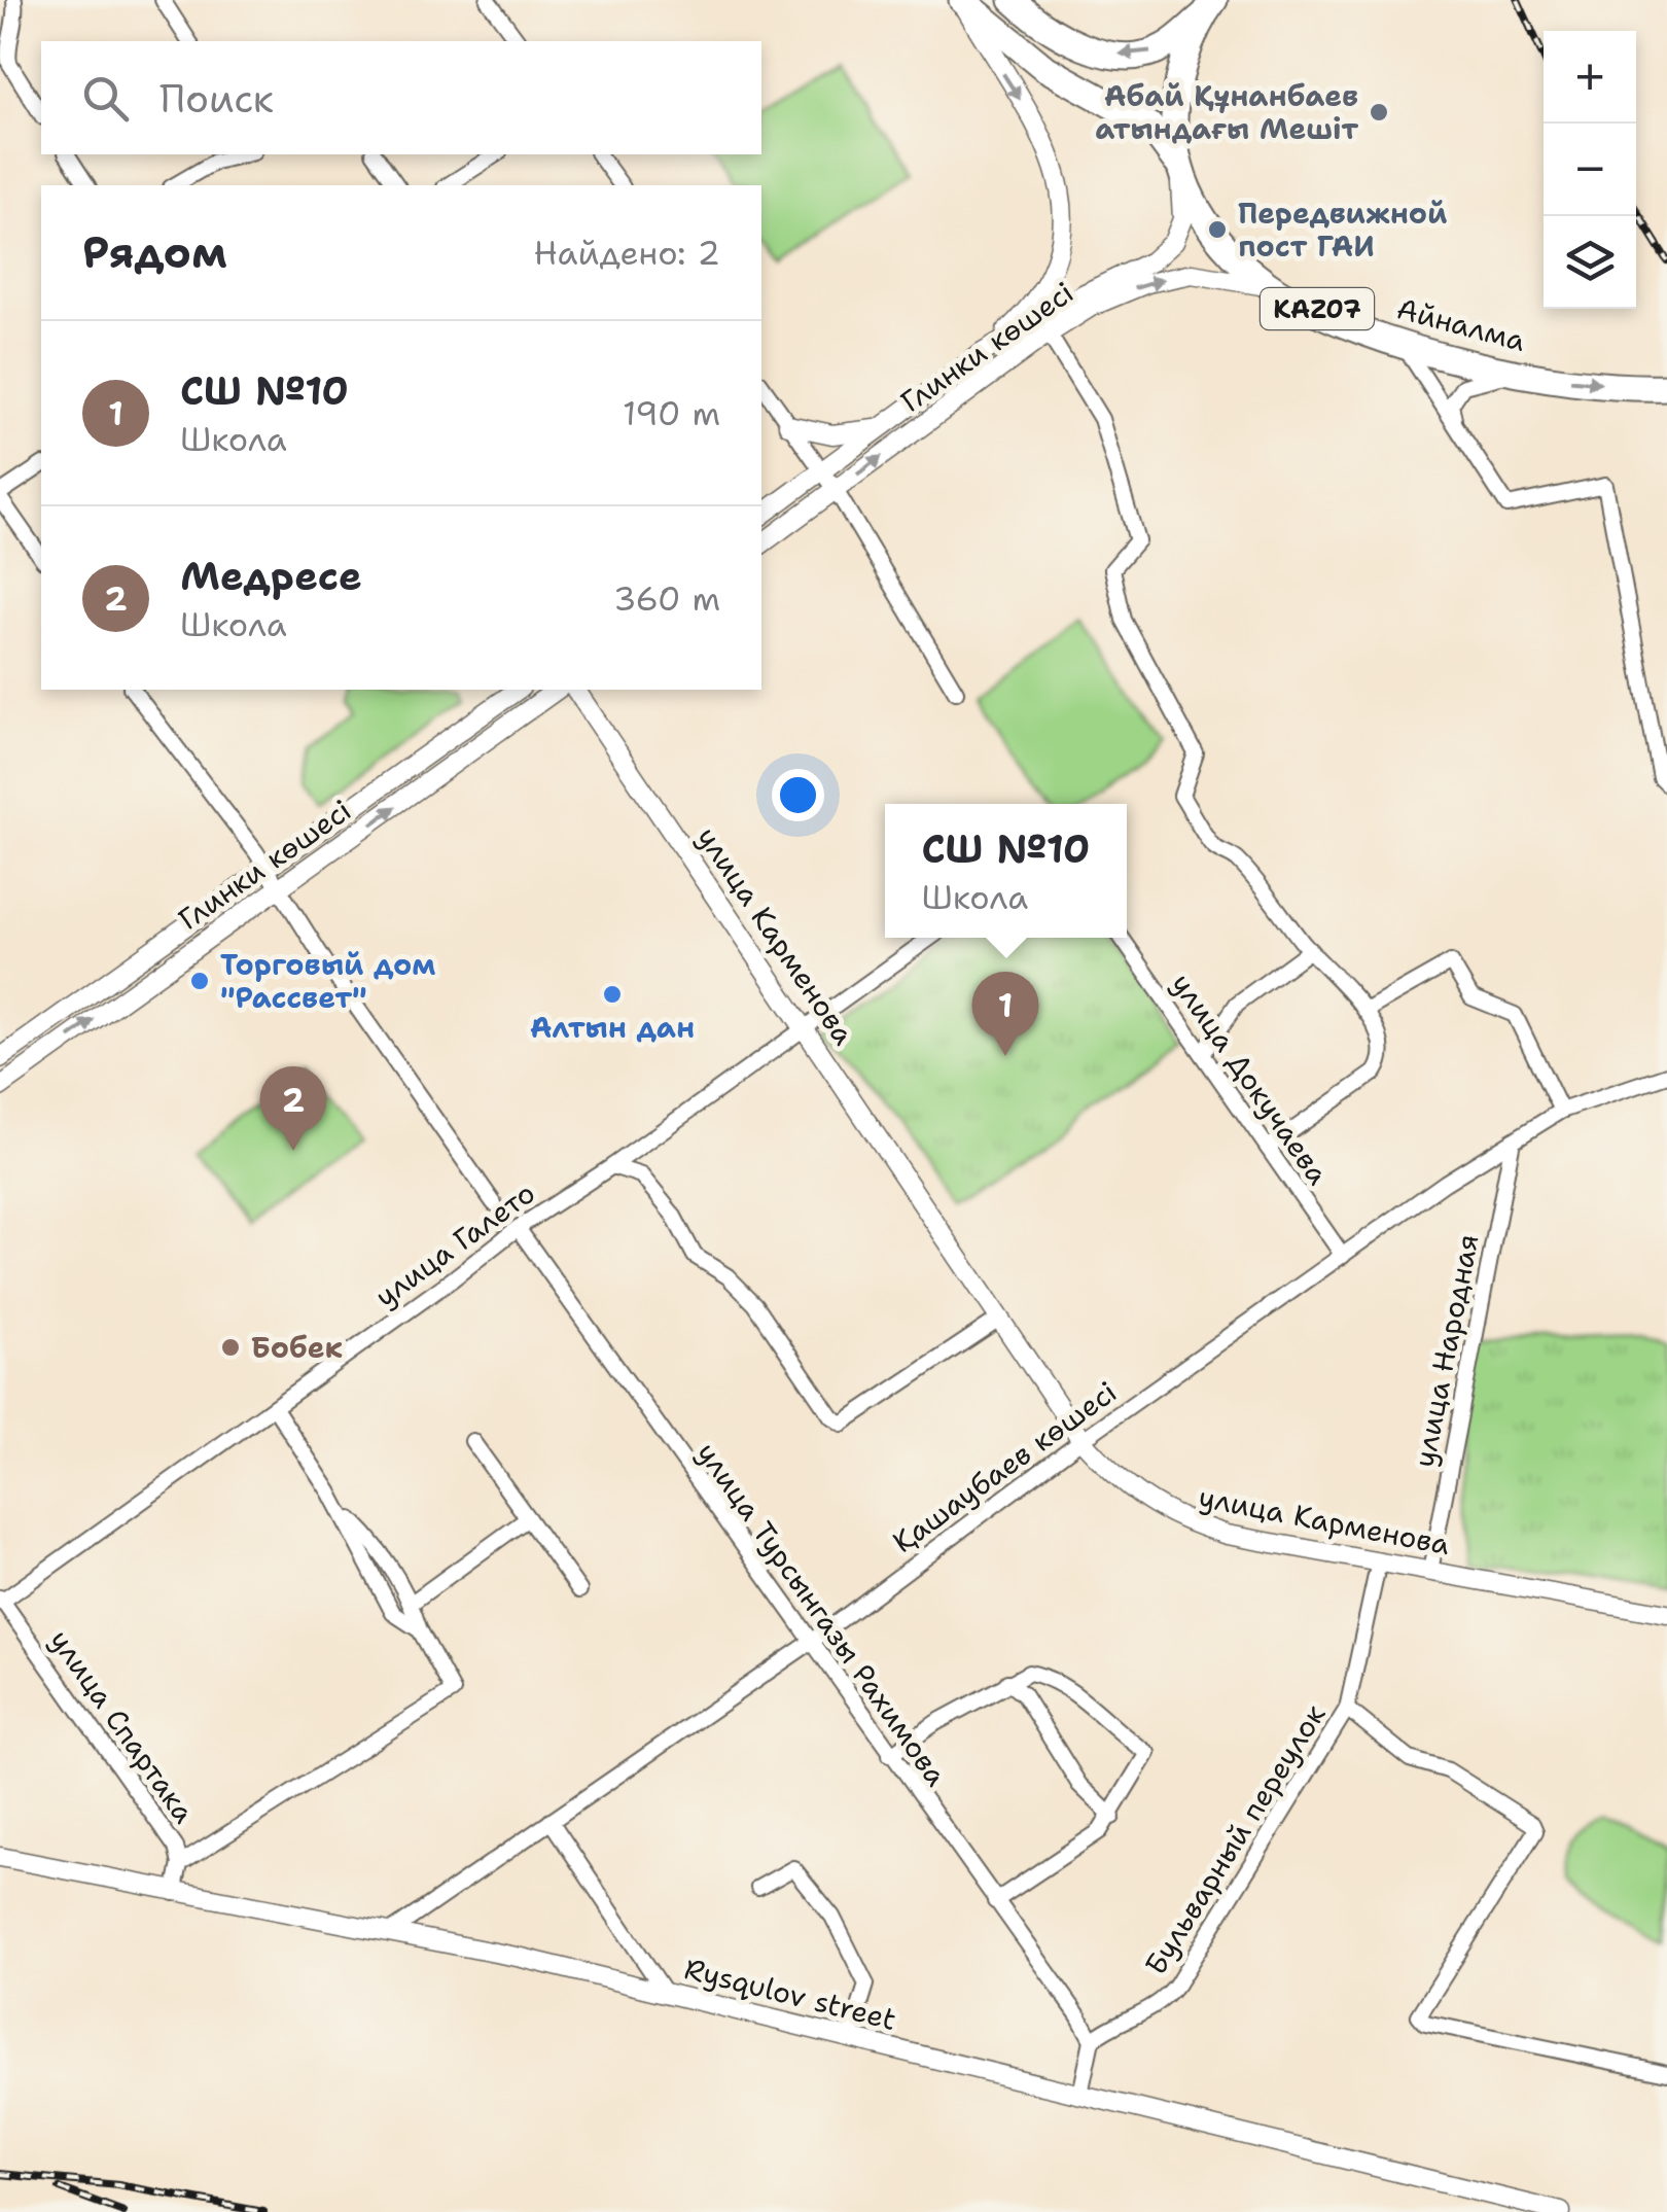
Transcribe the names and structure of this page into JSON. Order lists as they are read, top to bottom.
{
  "streets": {
    "highway": ["KAZ07", "Айналма"],
    "street": [
      "Глинки көшесі",
      "улица Карменова",
      "улица Докучаева",
      "улица Галето",
      "улица Народная",
      "Қашаубаев көшесі",
      "улица Турсынгазы Рахимова",
      "улица Спартака",
      "Бульварный переулок",
      "Rysqulov street"
    ]
  },
  "crossings": [
    ["KAZ07", "Айналма"],
    ["KAZ07", "Глинки көшесі"],
    ["Айналма", "Глинки көшесі"],
    ["улица Карменова", "улица Галето"],
    ["улица Карменова", "улица Народная"],
    ["улица Карменова", "Қашаубаев көшесі"],
    ["улица Карменова", "Бульварный переулок"],
    ["улица Докучаева", "Қашаубаев көшесі"],
    ["улица Галето", "улица Турсынгазы Рахимова"],
    ["улица Галето", "улица Спартака"],
    ["улица Народная", "Қашаубаев көшесі"],
    ["Қашаубаев көшесі", "улица Турсынгазы Рахимова"],
    ["Қашаубаев көшесі", "Rysqulov street"],
    ["улица Турсынгазы Рахимова", "Бульварный переулок"],
    ["улица Спартака", "Rysqulov street"]
  ],
  "places": [
    "Абай Құнанбаев атындағы Мешіт",
    "Передвижной пост ГАИ",
    "Торговый дом \"Рассвет\"",
    "Алтын дан",
    "Бобек"
  ],
  "page": {
    "map_buttons": ["+", "−"],
    "search": "Поиск",
    "heading": ["Рядом", "Найдено: 2"],
    "list": [
      {
        "mark": "1",
        "name": "СШ №10",
        "note": "Школа",
        "value": "190 m"
      },
      {
        "mark": "2",
        "name": "Медресе",
        "note": "Школа",
        "value": "360 m"
      }
    ],
    "popup": ["СШ №10", "Школа"],
    "pins": ["1", "2"]
  }
}
